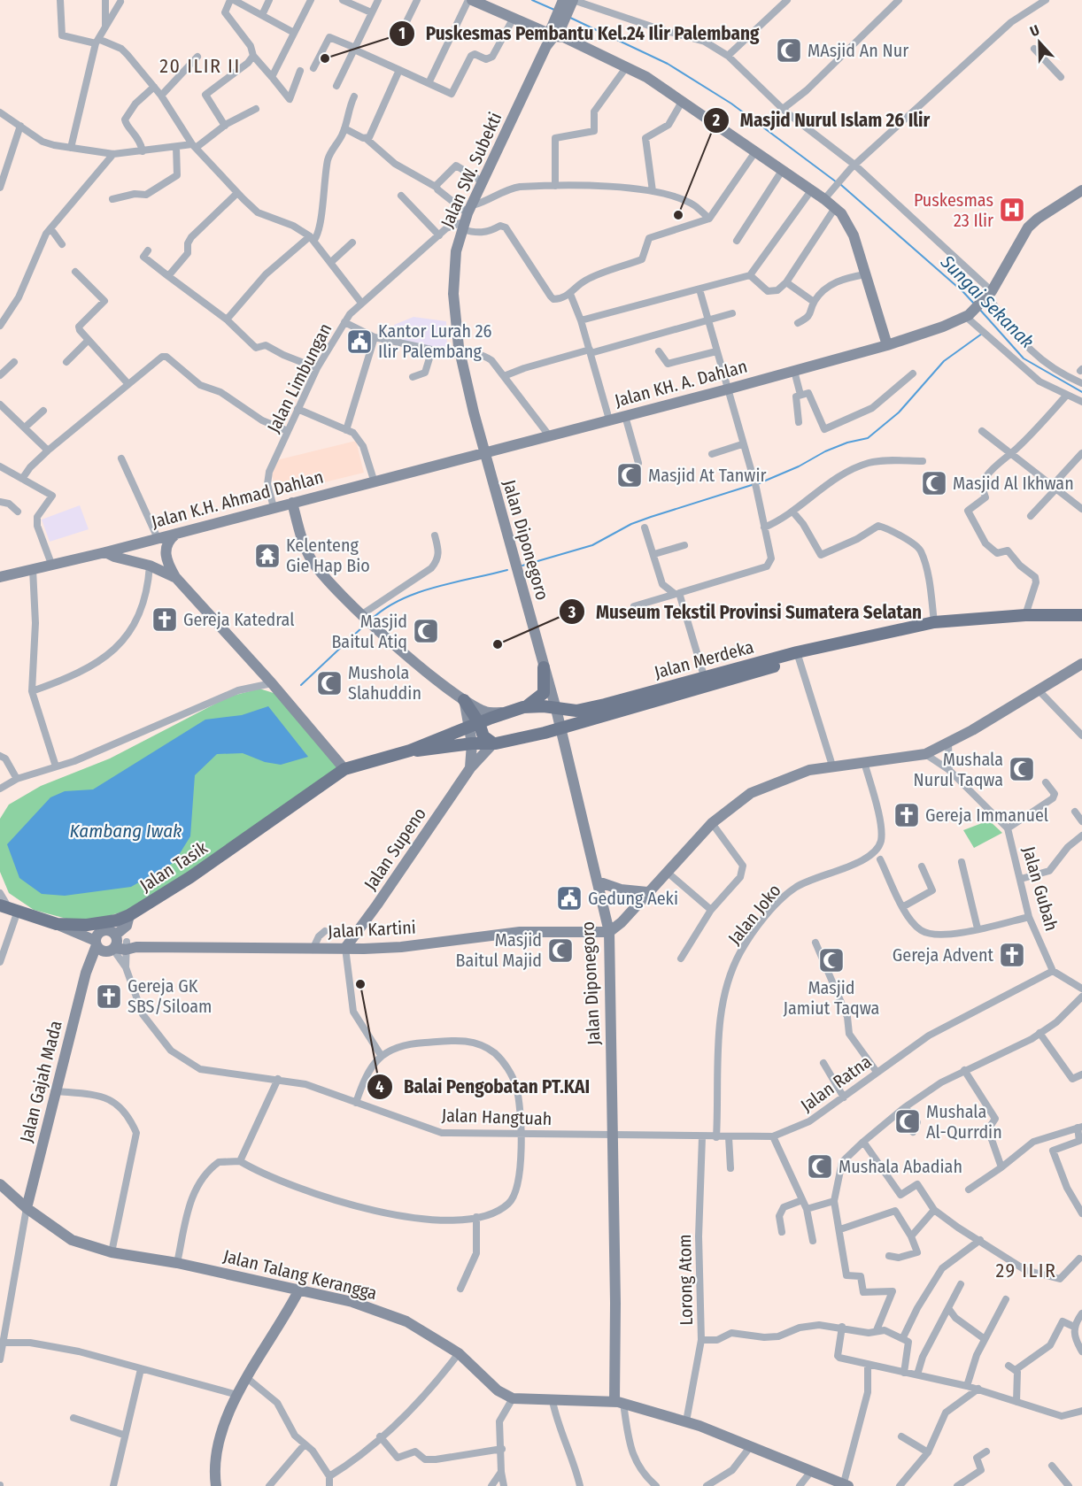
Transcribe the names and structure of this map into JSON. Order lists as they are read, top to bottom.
{
  "streets": {
    "main road": ["Jalan Merdeka", "Jalan Tasik"],
    "street": [
      "Jalan SW. Subekti",
      "Jalan Limbungan",
      "Jalan KH. A. Dahlan",
      "Jalan K.H. Ahmad Dahlan",
      "Jalan Diponegoro",
      "Jalan Supeno",
      "Jalan Gubah",
      "Jalan Joko",
      "Jalan Kartini",
      "Jalan Gajah Mada",
      "Jalan Ratna",
      "Jalan Hangtuah",
      "Jalan Talang Kerangga",
      "Lorong Atom"
    ]
  },
  "crossings": [
    ["Jalan SW. Subekti", "Jalan Limbungan"],
    ["Jalan SW. Subekti", "Jalan KH. A. Dahlan"],
    ["Jalan SW. Subekti", "Jalan K.H. Ahmad Dahlan"],
    ["Jalan SW. Subekti", "Jalan Diponegoro"],
    ["Jalan Limbungan", "Jalan K.H. Ahmad Dahlan"],
    ["Jalan KH. A. Dahlan", "Jalan K.H. Ahmad Dahlan"],
    ["Jalan KH. A. Dahlan", "Jalan Diponegoro"],
    ["Jalan K.H. Ahmad Dahlan", "Jalan Diponegoro"],
    ["Jalan Diponegoro", "Jalan Merdeka"],
    ["Jalan Diponegoro", "Jalan Kartini"],
    ["Jalan Diponegoro", "Jalan Ratna"],
    ["Jalan Diponegoro", "Jalan Hangtuah"],
    ["Jalan Diponegoro", "Jalan Talang Kerangga"],
    ["Jalan Merdeka", "Jalan Supeno"],
    ["Jalan Merdeka", "Jalan Tasik"],
    ["Jalan Supeno", "Jalan Kartini"],
    ["Jalan Gubah", "Jalan Ratna"],
    ["Jalan Joko", "Jalan Ratna"],
    ["Jalan Kartini", "Jalan Gajah Mada"],
    ["Jalan Gajah Mada", "Jalan Talang Kerangga"],
    ["Jalan Ratna", "Jalan Hangtuah"],
    ["Jalan Ratna", "Lorong Atom"],
    ["Jalan Talang Kerangga", "Lorong Atom"]
  ],
  "districts": ["20 ILIR II", "29 ILIR"],
  "water": ["Sungai Sekanak", "Kambang Iwak"],
  "places": {
    "mosque": [
      "MAsjid An Nur",
      "Masjid At Tanwir",
      "Masjid Al Ikhwan",
      "Masjid Baitul Atiq",
      "Mushola Slahuddin",
      "Mushala Nurul Taqwa",
      "Masjid Baitul Majid",
      "Masjid Jamiut Taqwa",
      "Mushala Al-Qurrdin",
      "Mushala Abadiah"
    ],
    "other": [
      "Puskesmas Pembantu Kel.24 Ilir Palembang",
      "Masjid Nurul Islam 26 Ilir",
      "Museum Tekstil Provinsi Sumatera Selatan",
      "Balai Pengobatan PT.KAI"
    ],
    "hospital": ["Puskesmas 23 Ilir"],
    "public building": ["Kantor Lurah 26 Ilir Palembang", "Gedung Aeki"],
    "temple": ["Kelenteng Gie Hap Bio"],
    "church": [
      "Gereja Katedral",
      "Gereja Immanuel",
      "Gereja Advent",
      "Gereja GK SBS/Siloam"
    ]
  },
  "north": "top"
}
